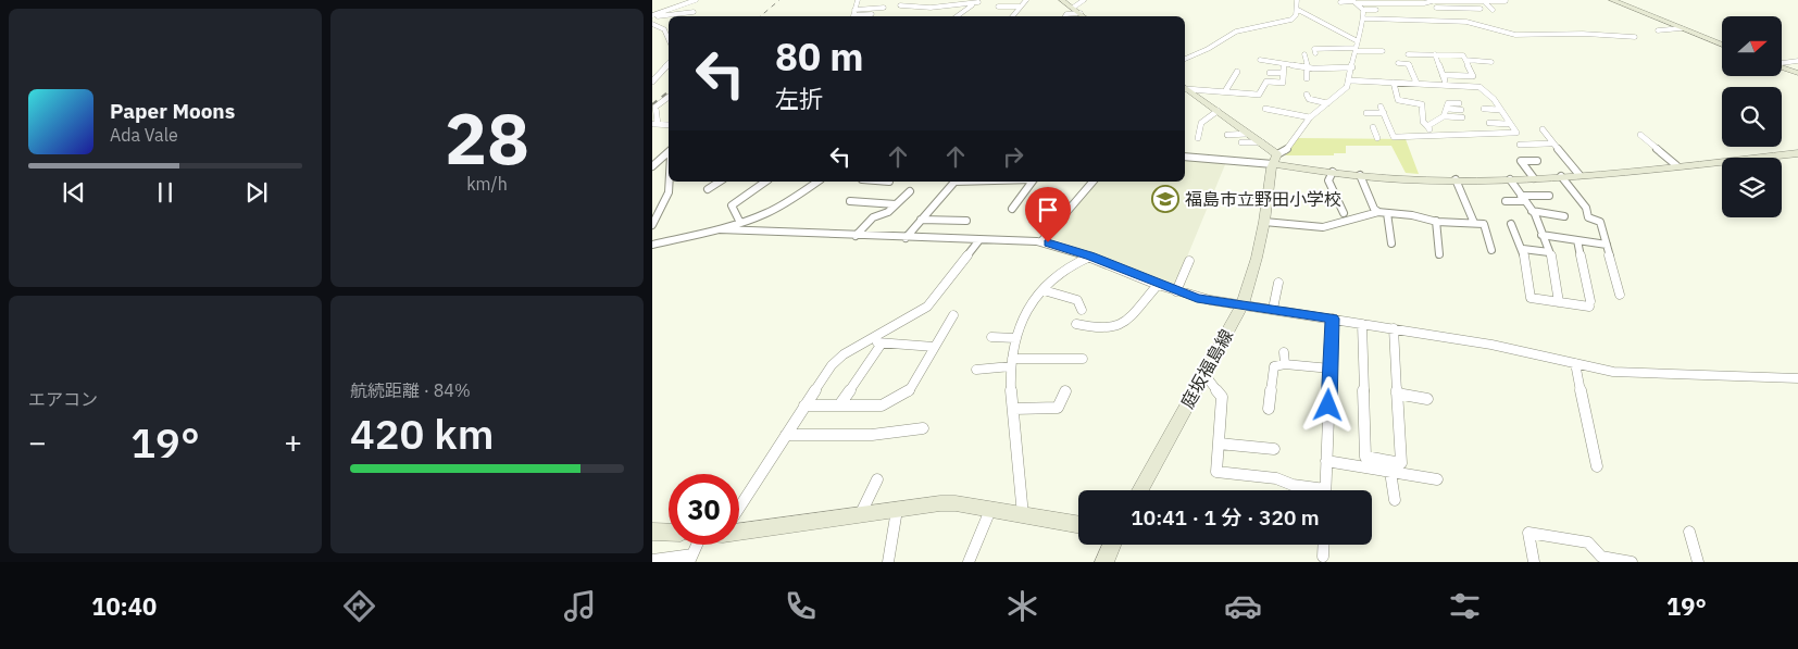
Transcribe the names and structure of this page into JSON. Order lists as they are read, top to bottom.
{
  "streets": {
    "main road": ["庭坂福島線"]
  },
  "places": {
    "school or university": ["福島市立野田小学校"]
  },
  "north": "right",
  "page": {
    "tile": [
      ["28", "km/h"],
      "エアコン",
      ["航続距離 · 84%", "420 km"]
    ],
    "turn": ["80 m", "左折"],
    "song": ["Paper Moons", "Ada Vale"],
    "heat": ["−", "19°", "+"],
    "limit": "30",
    "trip": "10:41 · 1 分 · 320 m",
    "tabs": ["10:40", "19°"]
  }
}
